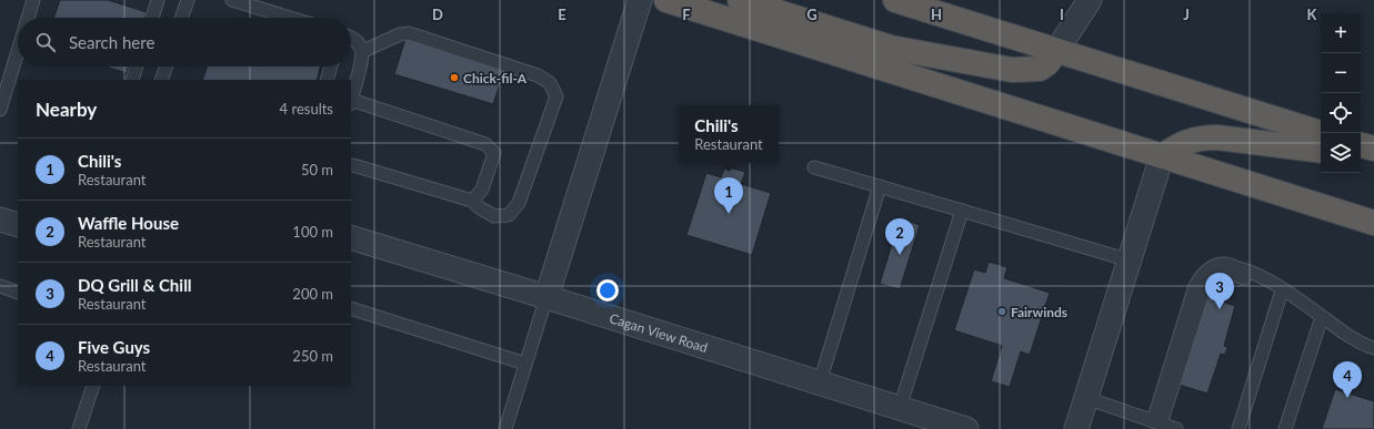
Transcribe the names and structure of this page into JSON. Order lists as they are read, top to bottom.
{
  "streets": {
    "street": ["Cagan View Road"]
  },
  "places": ["Chick-fil-A", "Fairwinds"],
  "page": {
    "map_buttons": ["+", "−"],
    "search": "Search here",
    "heading": ["Nearby", "4 results"],
    "popup": ["Chili's", "Restaurant"],
    "list": [
      {
        "mark": "1",
        "name": "Chili's",
        "note": "Restaurant",
        "value": "50 m"
      },
      {
        "mark": "2",
        "name": "Waffle House",
        "note": "Restaurant",
        "value": "100 m"
      },
      {
        "mark": "3",
        "name": "DQ Grill & Chill",
        "note": "Restaurant",
        "value": "200 m"
      },
      {
        "mark": "4",
        "name": "Five Guys",
        "note": "Restaurant",
        "value": "250 m"
      }
    ],
    "pins": [
      "1",
      "2",
      "3",
      "4"
    ]
  },
  "grid": {
    "columns": [
      "D",
      "E",
      "F",
      "G",
      "H",
      "I",
      "J",
      "K"
    ]
  }
}
